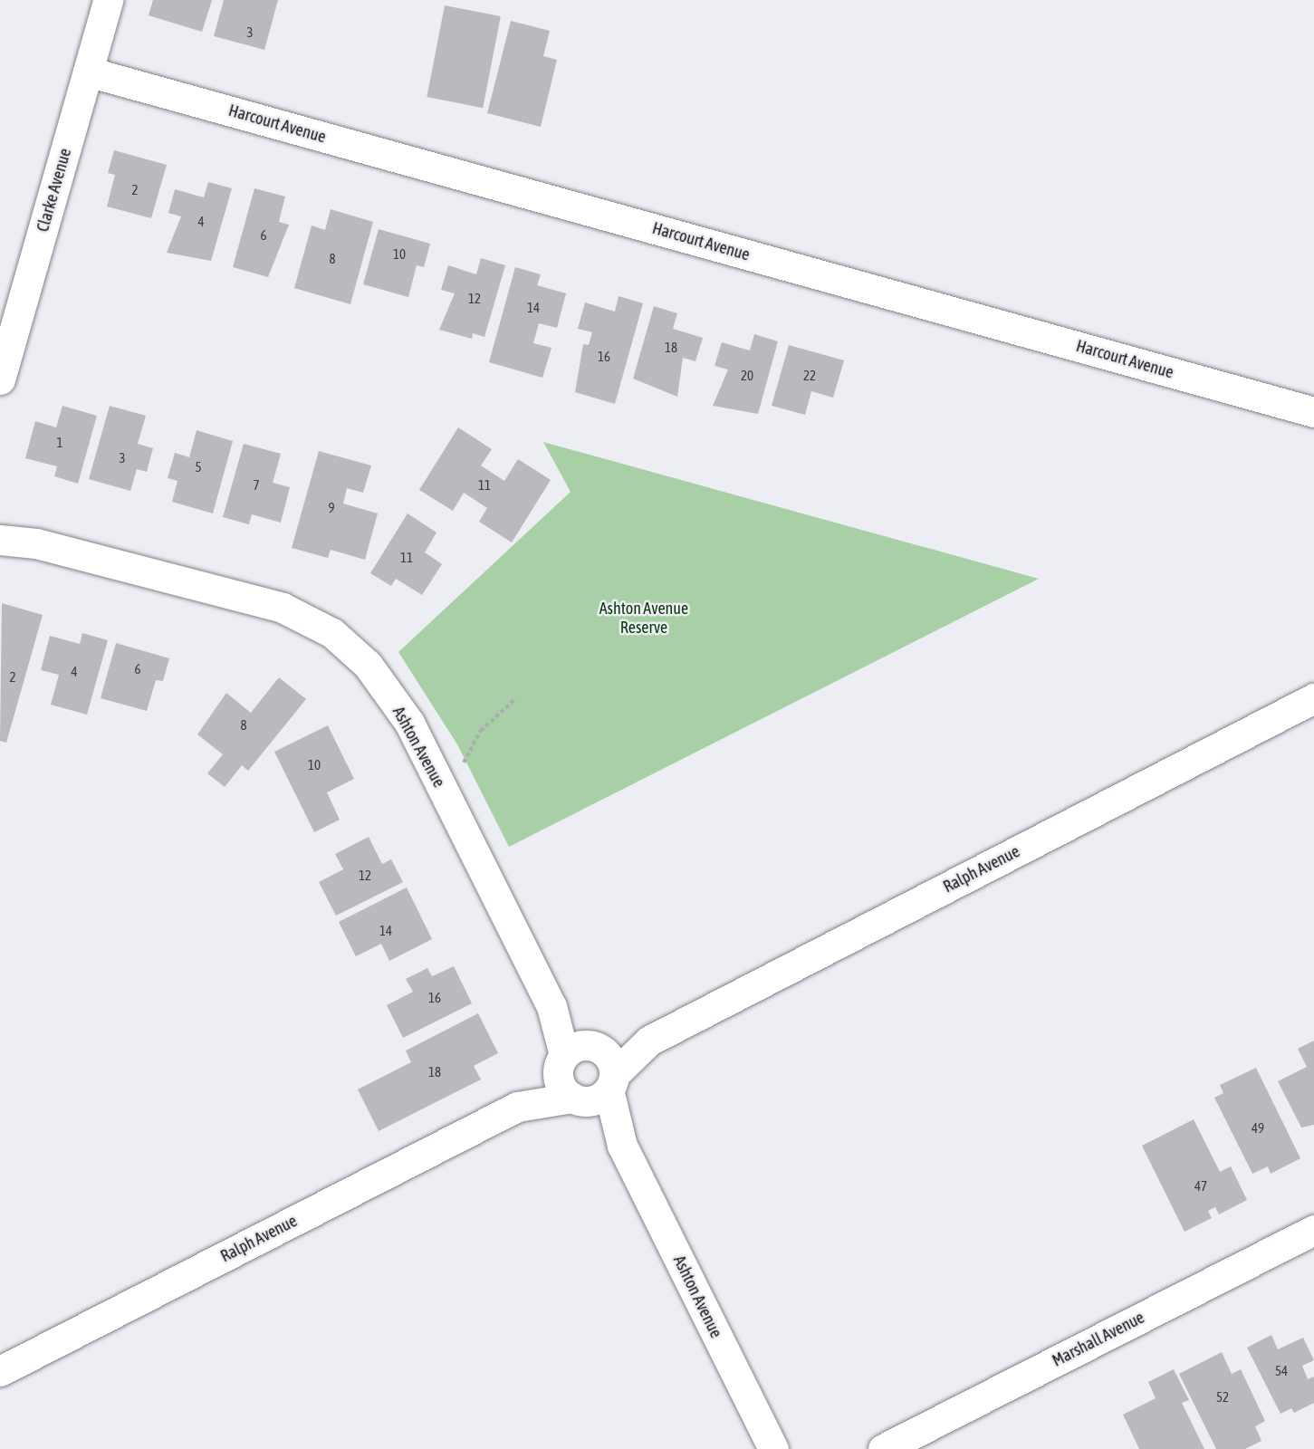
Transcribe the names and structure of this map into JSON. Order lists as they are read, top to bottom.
{
  "streets": {
    "street": [
      "Harcourt Avenue",
      "Clarke Avenue",
      "Ashton Avenue",
      "Ralph Avenue",
      "Marshall Avenue"
    ]
  },
  "crossings": [
    ["Harcourt Avenue", "Clarke Avenue"],
    ["Ashton Avenue", "Ralph Avenue"]
  ],
  "parks": ["Ashton Avenue Reserve"],
  "house_numbers": [
    "3",
    "2",
    "4",
    "6",
    "10",
    "8",
    "12",
    "14",
    "18",
    "16",
    "20",
    "22",
    "1",
    "3",
    "5",
    "7",
    "11",
    "9",
    "11",
    "6",
    "4",
    "2",
    "8",
    "10",
    "12",
    "14",
    "16",
    "18",
    "49",
    "47",
    "54",
    "52"
  ]
}
